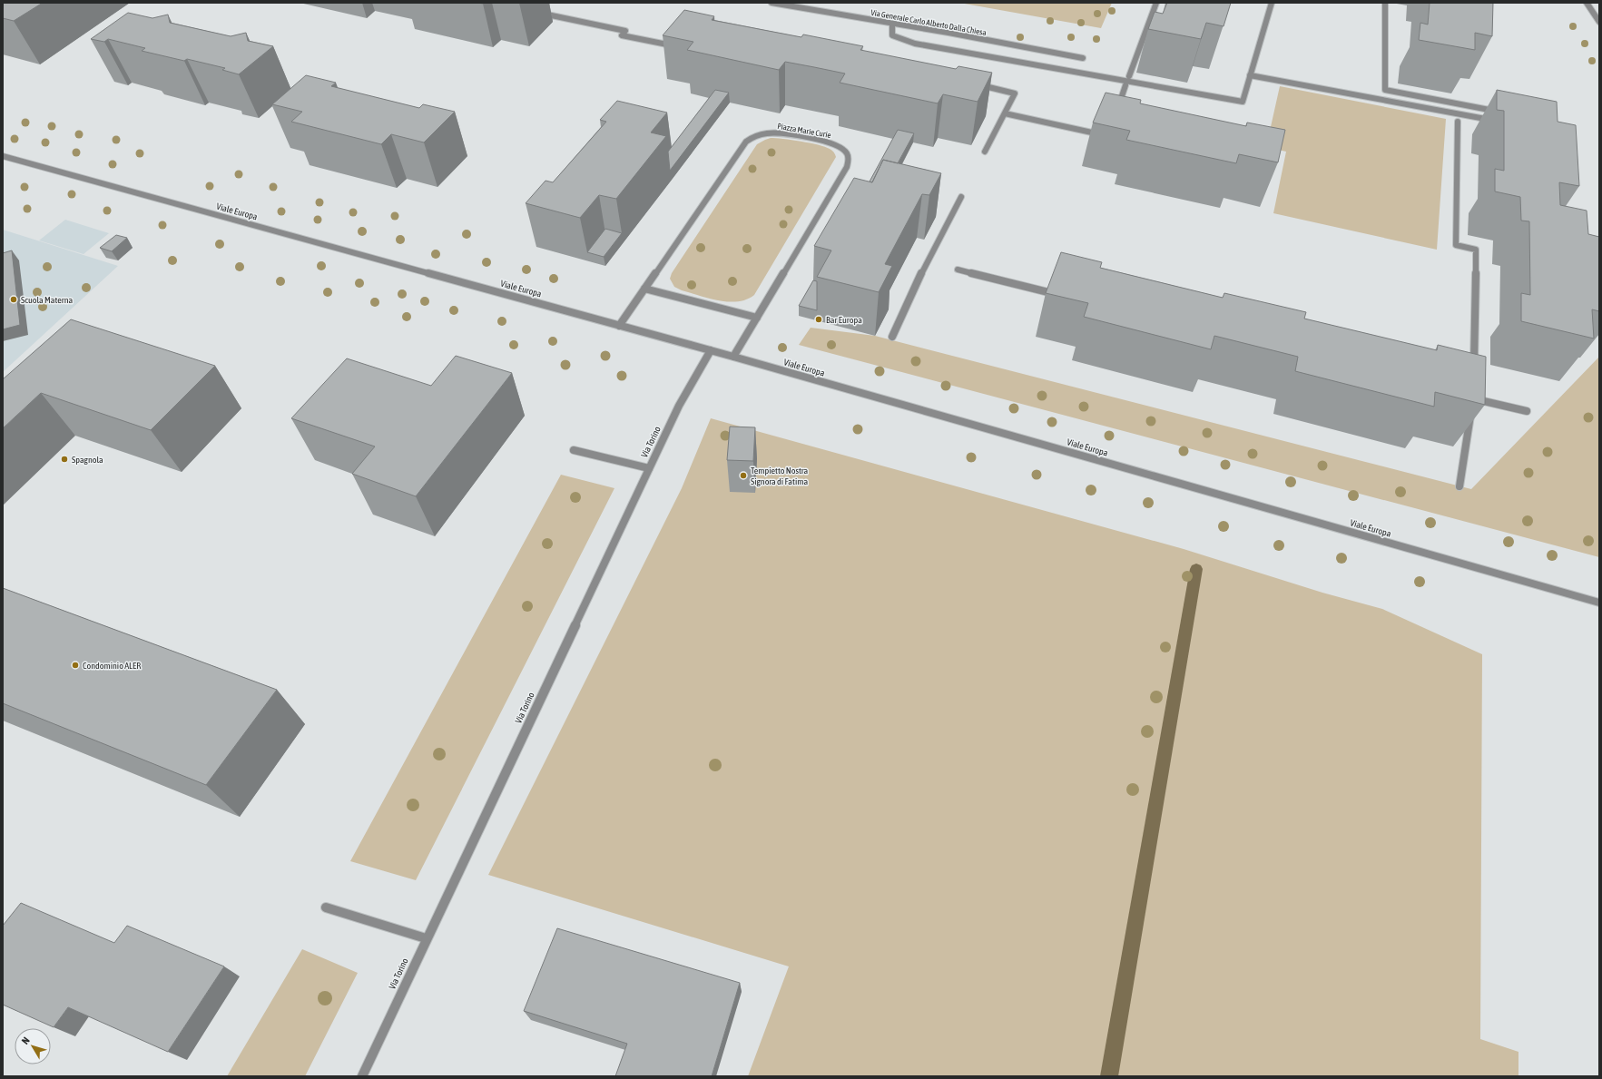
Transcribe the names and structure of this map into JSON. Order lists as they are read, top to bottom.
{
  "streets": {
    "street": [
      "Via Generale Carlo Alberto Dalla Chiesa",
      "Piazza Marie Curie",
      "Viale Europa",
      "Via Torino"
    ]
  },
  "crossings": [
    ["Piazza Marie Curie", "Viale Europa"],
    ["Viale Europa", "Via Torino"]
  ],
  "places": [
    "Scuola Materna",
    "Bar Europa",
    "Spagnola",
    "Tempietto Nostra Signora di Fatima",
    "Condominio ALER"
  ],
  "north": "top left"
}
